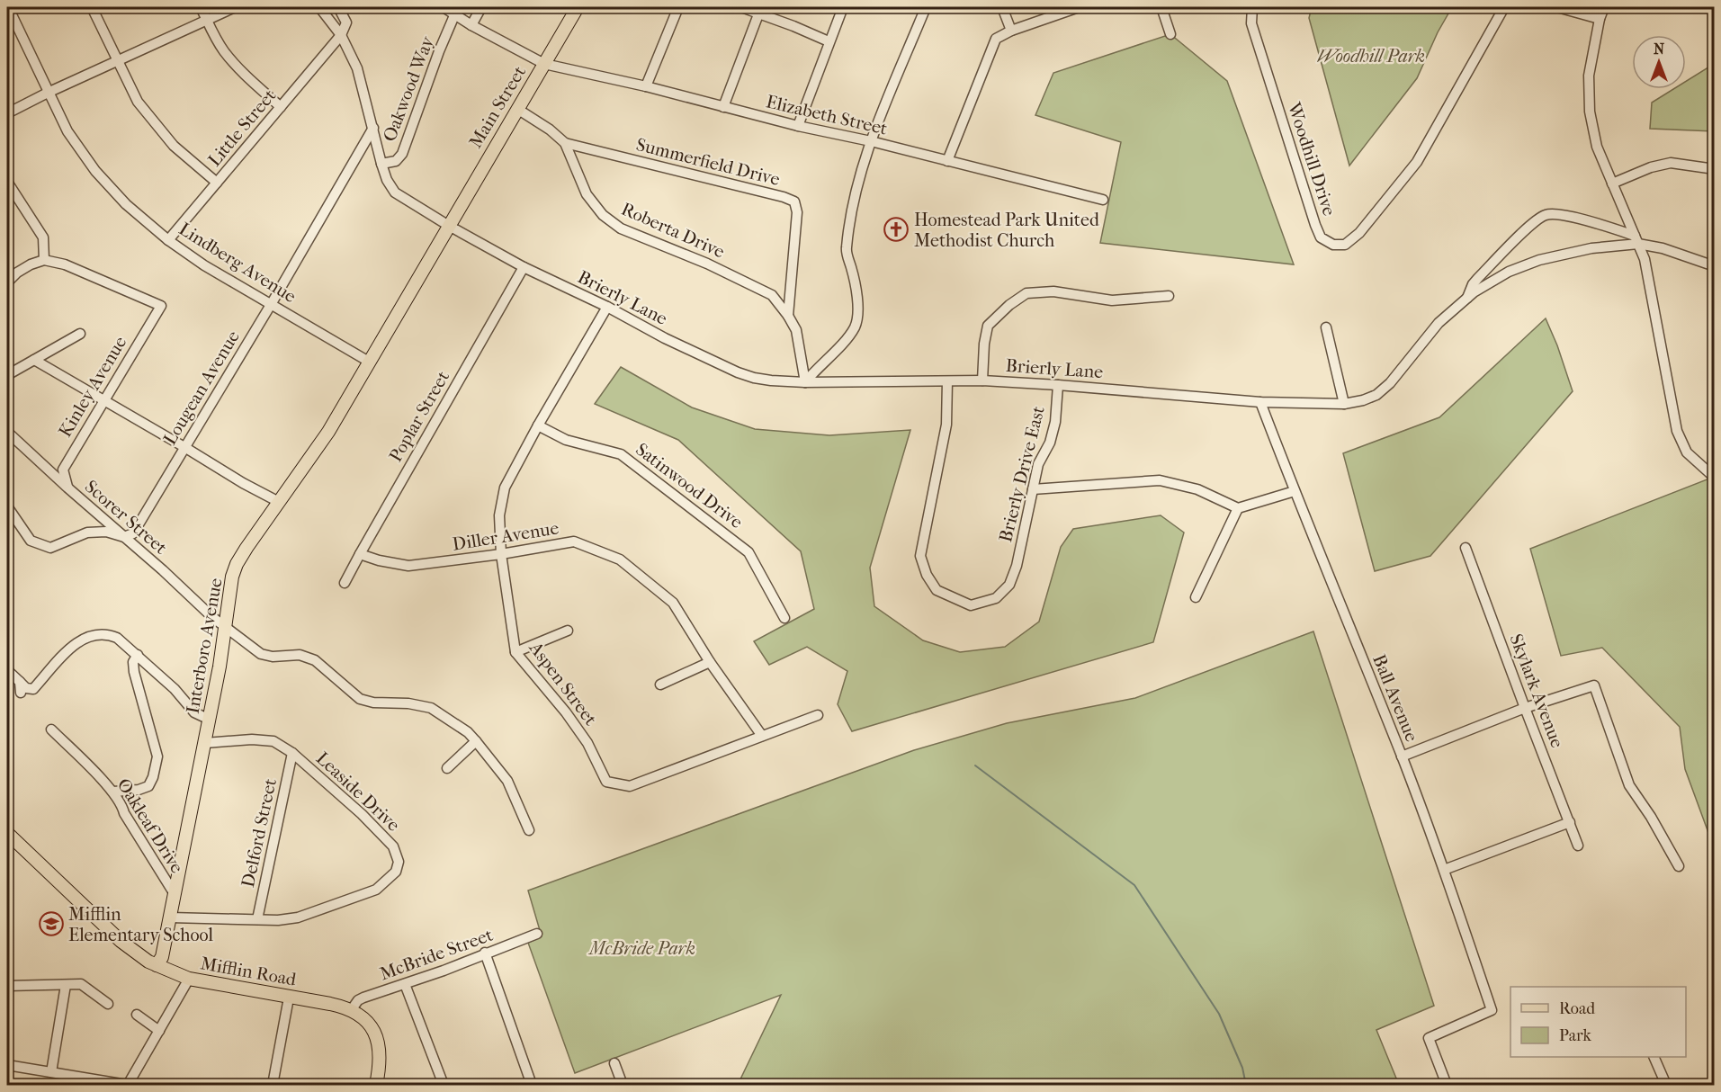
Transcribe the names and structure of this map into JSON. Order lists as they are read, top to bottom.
{
  "streets": {
    "main road": ["Main Street", "Interboro Avenue", "Mifflin Road"],
    "street": [
      "Oakwood Way",
      "Elizabeth Street",
      "Little Street",
      "Woodhill Drive",
      "Summerfield Drive",
      "Roberta Drive",
      "Lindberg Avenue",
      "Brierly Lane",
      "Kinley Avenue",
      "Lougean Avenue",
      "Poplar Street",
      "Brierly Drive East",
      "Satinwood Drive",
      "Scorer Street",
      "Diller Avenue",
      "Aspen Street",
      "Skylark Avenue",
      "Ball Avenue",
      "Leaside Drive",
      "Oakleaf Drive",
      "Delford Street",
      "McBride Street"
    ]
  },
  "crossings": [
    ["Oakwood Way", "Elizabeth Street"],
    ["Oakwood Way", "Brierly Lane"],
    ["Main Street", "Elizabeth Street"],
    ["Main Street", "Roberta Drive"],
    ["Main Street", "Brierly Lane"],
    ["Main Street", "Interboro Avenue"],
    ["Little Street", "Lindberg Avenue"],
    ["Little Street", "Brierly Lane"],
    ["Summerfield Drive", "Roberta Drive"],
    ["Roberta Drive", "Brierly Lane"],
    ["Lindberg Avenue", "Lougean Avenue"],
    ["Lindberg Avenue", "Interboro Avenue"],
    ["Brierly Lane", "Lougean Avenue"],
    ["Brierly Lane", "Poplar Street"],
    ["Brierly Lane", "Brierly Drive East"],
    ["Brierly Lane", "Interboro Avenue"],
    ["Brierly Lane", "Aspen Street"],
    ["Brierly Lane", "Ball Avenue"],
    ["Kinley Avenue", "Scorer Street"],
    ["Lougean Avenue", "Scorer Street"],
    ["Poplar Street", "Diller Avenue"],
    ["Satinwood Drive", "Aspen Street"],
    ["Scorer Street", "Interboro Avenue"],
    ["Diller Avenue", "Aspen Street"],
    ["Interboro Avenue", "Leaside Drive"],
    ["Interboro Avenue", "Oakleaf Drive"],
    ["Interboro Avenue", "Mifflin Road"],
    ["Leaside Drive", "Delford Street"],
    ["McBride Street", "Mifflin Road"]
  ],
  "parks": ["Woodhill Park", "McBride Park"],
  "places": {
    "church": ["Homestead Park United Methodist Church"],
    "school or university": ["Mifflin Elementary School"]
  },
  "legend": ["Road", "Park"],
  "north": "top"
}
